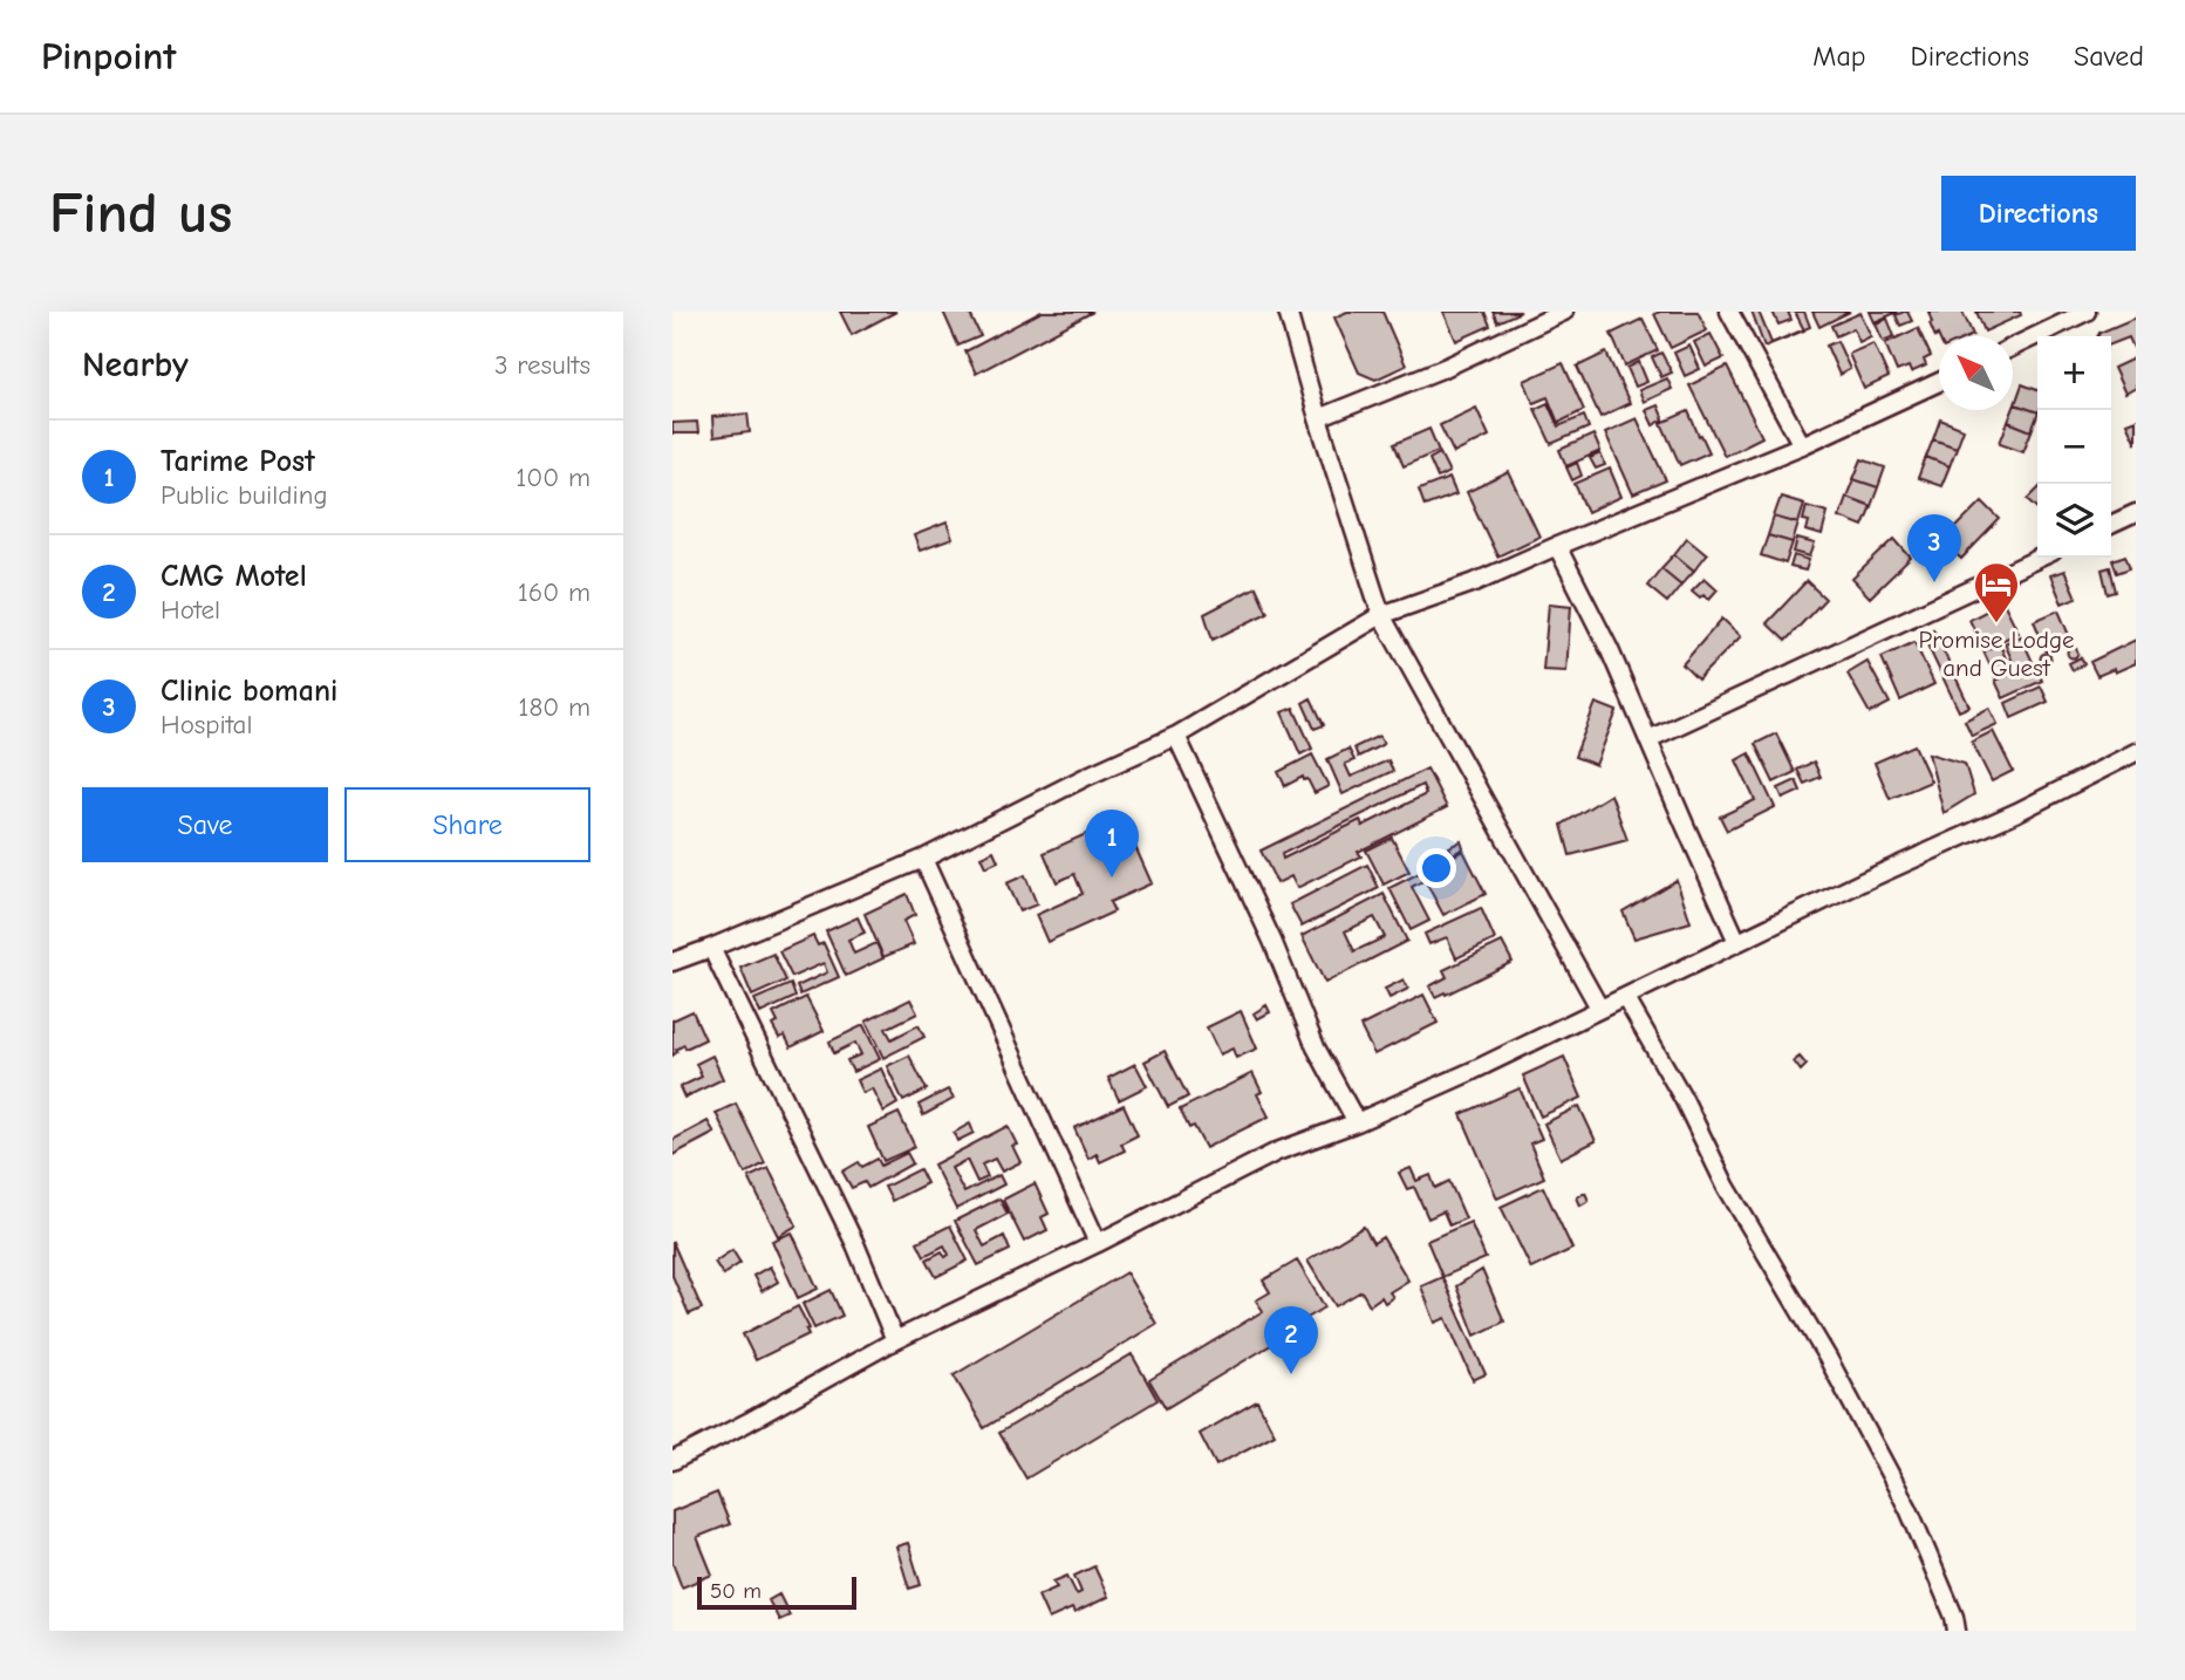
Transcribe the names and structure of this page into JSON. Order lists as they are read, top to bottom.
{
  "places": {
    "hotel": ["Promise Lodge and Guest"]
  },
  "scale_bar": "50 m",
  "north": "top left",
  "page": {
    "header": "Pinpoint",
    "nav": ["Map", "Directions", "Saved"],
    "buttons": [
      "Directions",
      ["Save", "Share"]
    ],
    "title": "Find us",
    "heading": ["Nearby", "3 results"],
    "map_buttons": ["+", "−"],
    "list": [
      {
        "mark": "1",
        "name": "Tarime Post",
        "note": "Public building",
        "value": "100 m"
      },
      {
        "mark": "2",
        "name": "CMG Motel",
        "note": "Hotel",
        "value": "160 m"
      },
      {
        "mark": "3",
        "name": "Clinic bomani",
        "note": "Hospital",
        "value": "180 m"
      }
    ],
    "pins": ["3", "1", "2"],
    "scale": "50 m"
  }
}
